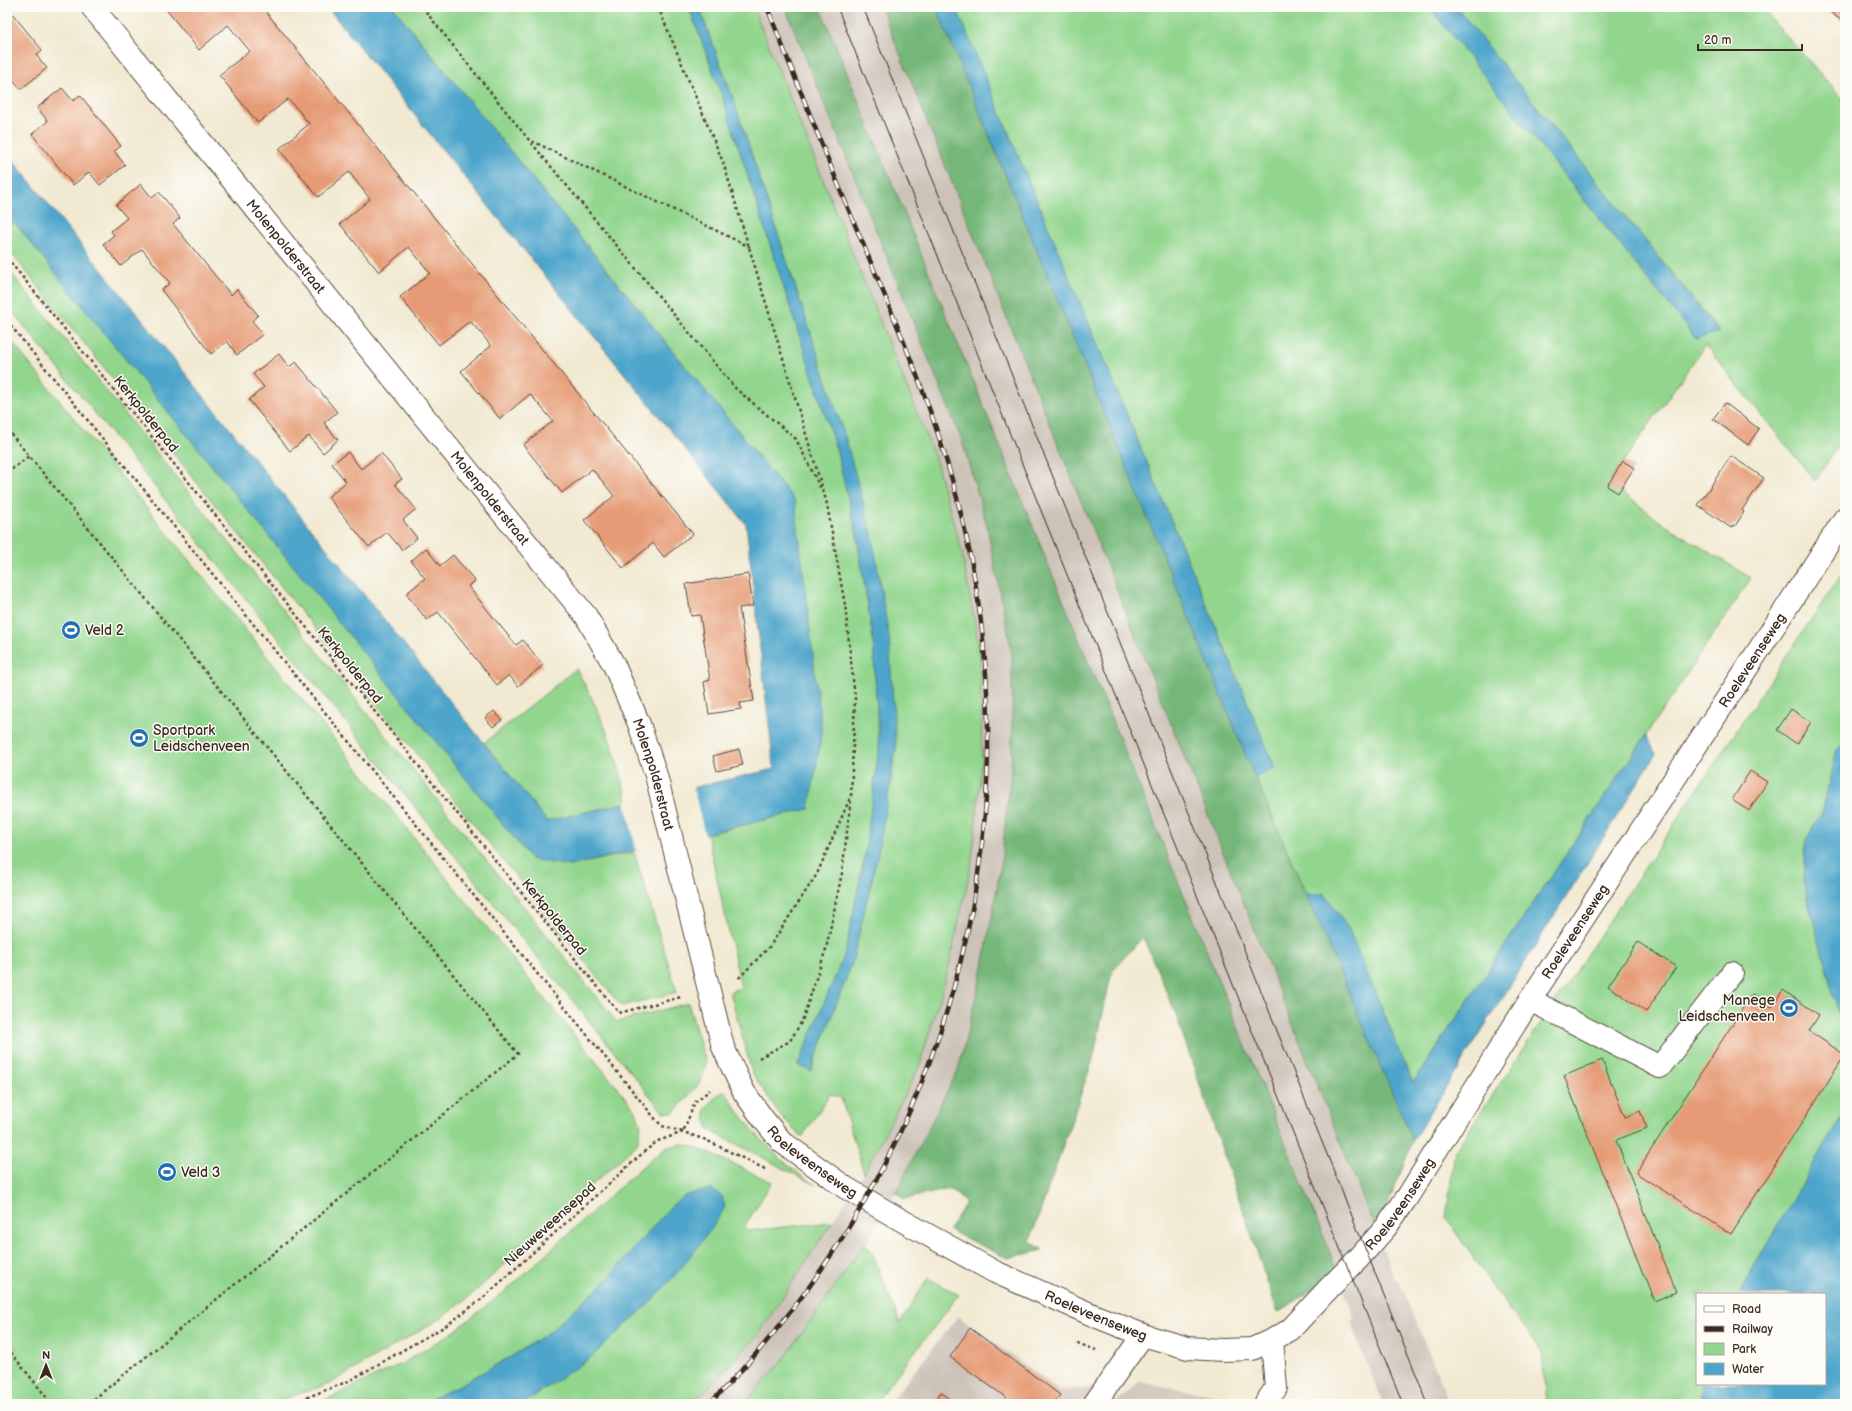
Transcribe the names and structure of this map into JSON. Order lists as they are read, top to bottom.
{
  "streets": {
    "street": ["Molenpolderstraat", "Roeleveenseweg"],
    "path": ["Kerkpolderpad", "Nieuweveensepad"]
  },
  "crossings": [
    ["Molenpolderstraat", "Kerkpolderpad"],
    ["Molenpolderstraat", "Roeleveenseweg"]
  ],
  "places": {
    "sports": [
      "Veld 2",
      "Sportpark Leidschenveen",
      "Manege Leidschenveen",
      "Veld 3"
    ]
  },
  "legend": [
    "Road",
    "Railway",
    "Park",
    "Water"
  ],
  "scale_bar": "20 m",
  "north": "top"
}
